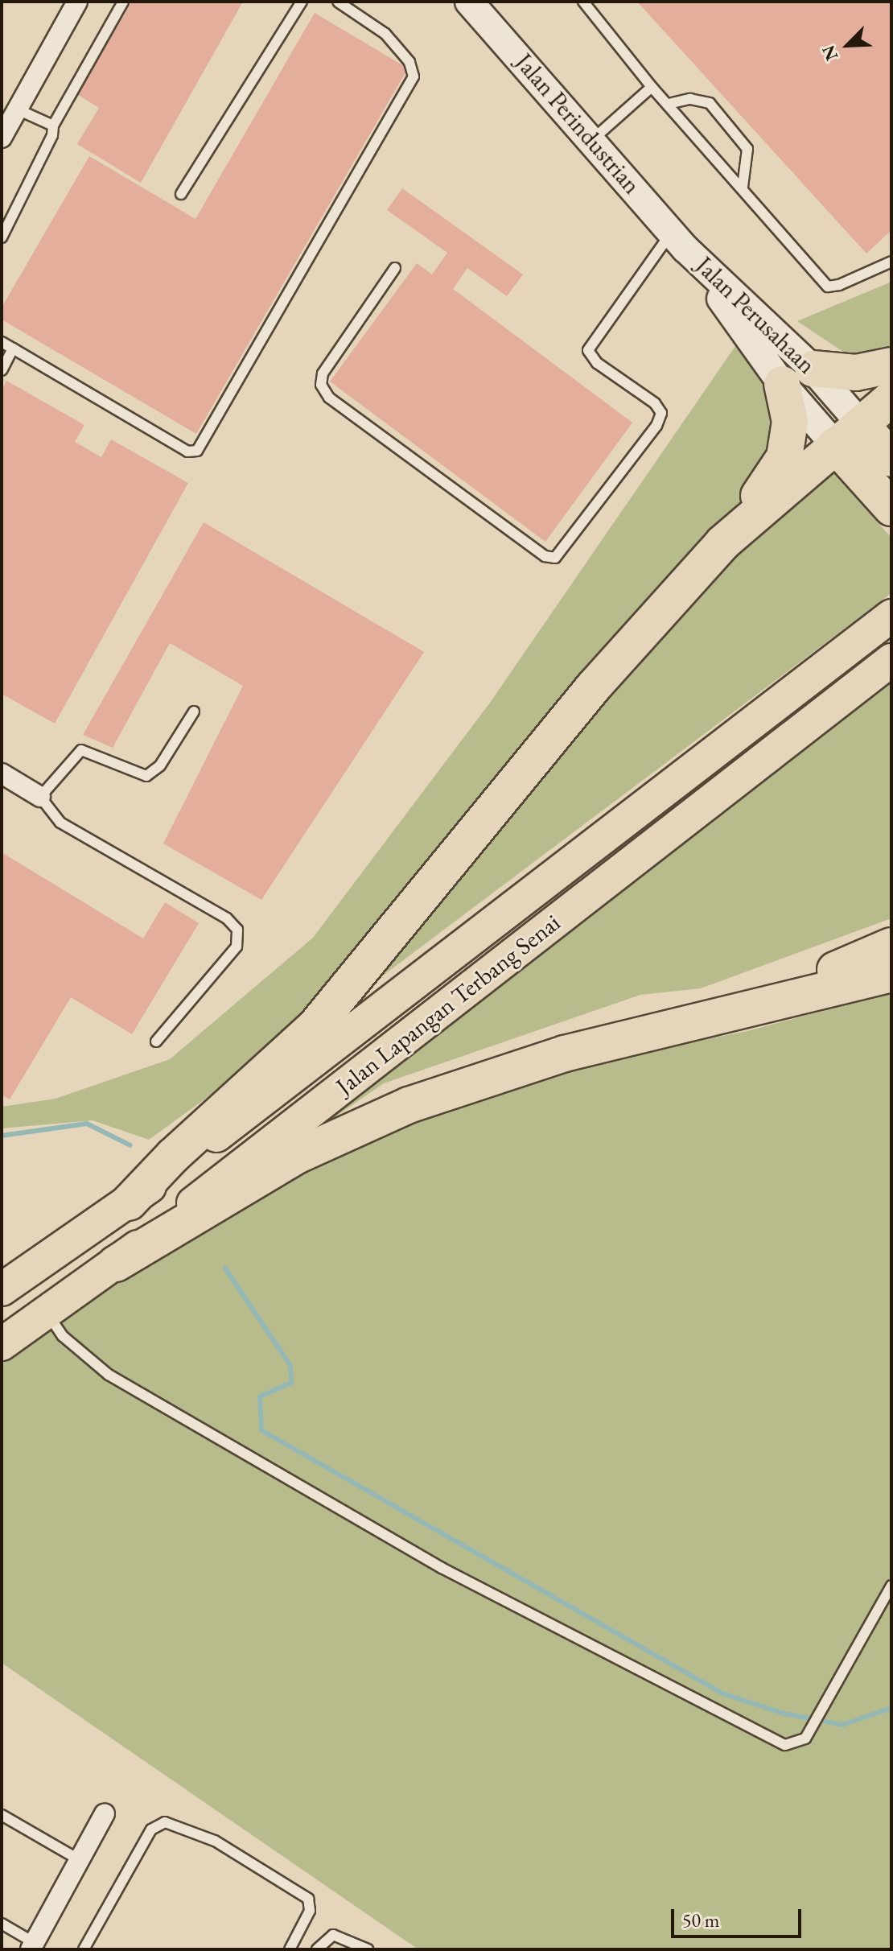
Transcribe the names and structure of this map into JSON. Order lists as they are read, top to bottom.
{
  "streets": {
    "highway": ["Jalan Lapangan Terbang Senai"],
    "main road": ["Jalan Perindustrian", "Jalan Perusahaan"]
  },
  "crossings": [
    ["Jalan Perindustrian", "Jalan Perusahaan"]
  ],
  "scale_bar": "50 m",
  "north": "bottom left"
}
